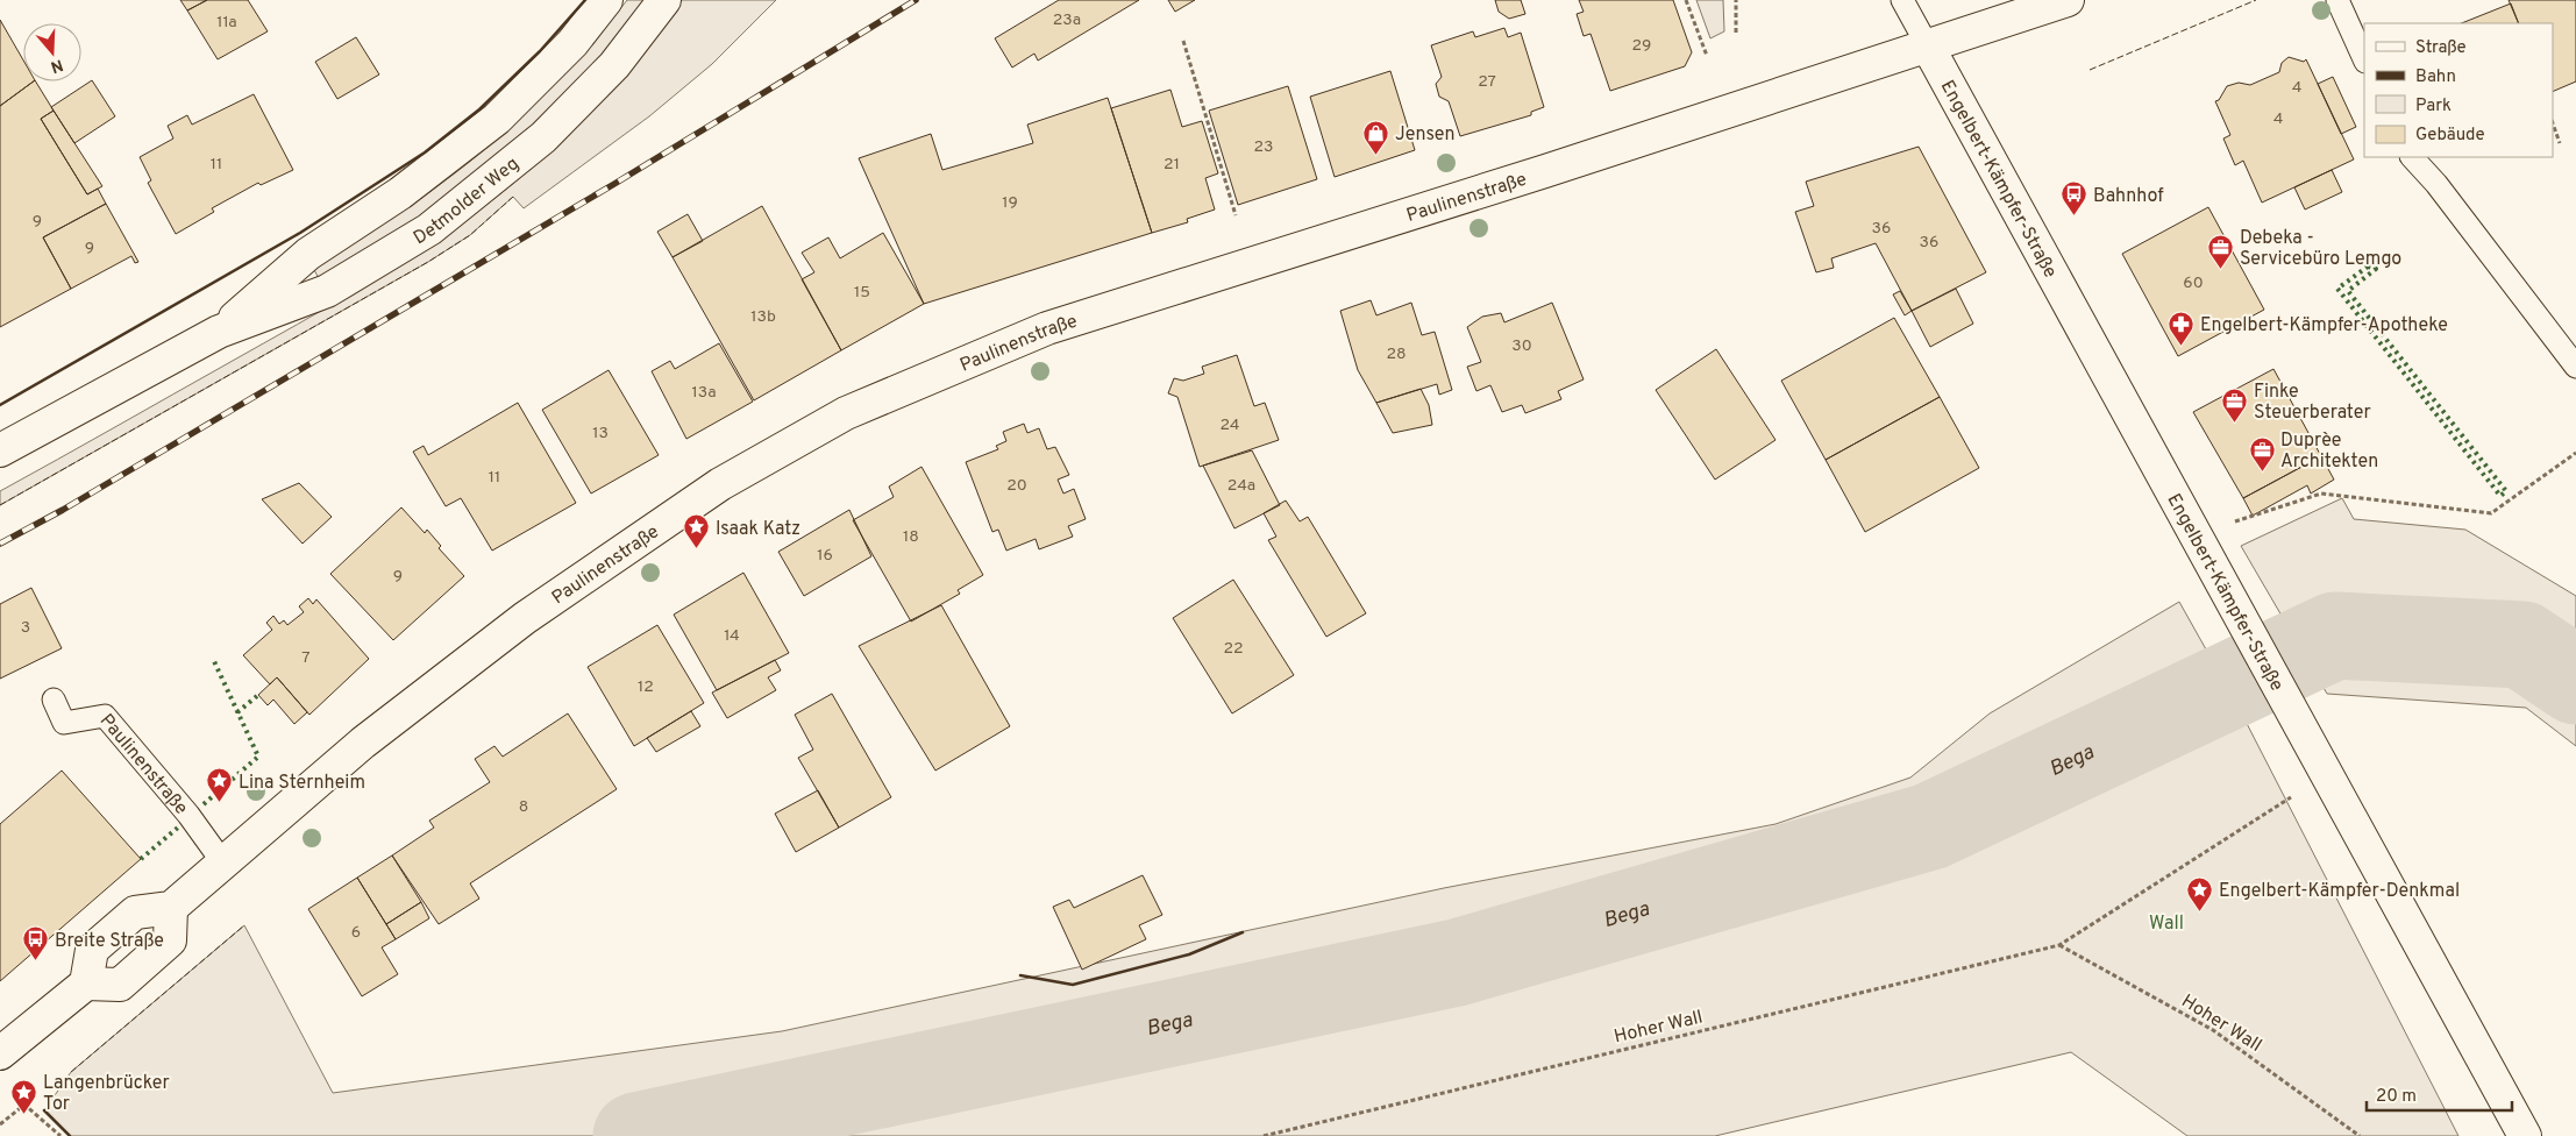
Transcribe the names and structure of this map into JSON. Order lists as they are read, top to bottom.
{
  "streets": {
    "street": ["Engelbert-Kämpfer-Straße", "Paulinenstraße", "Detmolder Weg"],
    "path": ["Hoher Wall"]
  },
  "crossings": [
    ["Engelbert-Kämpfer-Straße", "Paulinenstraße"]
  ],
  "water": ["Bega"],
  "parks": ["Wall"],
  "places": {
    "shop": ["Jensen"],
    "bus stop": ["Bahnhof", "Breite Straße"],
    "office": ["Debeka - Servicebüro Lemgo", "Finke Steuerberater", "Duprèe Architekten"],
    "pharmacy": ["Engelbert-Kämpfer-Apotheke"],
    "place": [
      "Isaak Katz",
      "Lina Sternheim",
      "Engelbert-Kämpfer-Denkmal",
      "Langenbrücker Tor"
    ]
  },
  "house_numbers": [
    "23a",
    "11a",
    "29",
    "27",
    "4",
    "4",
    "23",
    "11",
    "21",
    "19",
    "9",
    "36",
    "36",
    "9",
    "60",
    "15",
    "13b",
    "30",
    "28",
    "13a",
    "24",
    "13",
    "11",
    "20",
    "24a",
    "18",
    "16",
    "9",
    "3",
    "14",
    "22",
    "7",
    "12",
    "8",
    "6"
  ],
  "legend": [
    "Straße",
    "Bahn",
    "Park",
    "Gebäude"
  ],
  "scale_bar": "20 m",
  "north": "bottom"
}
